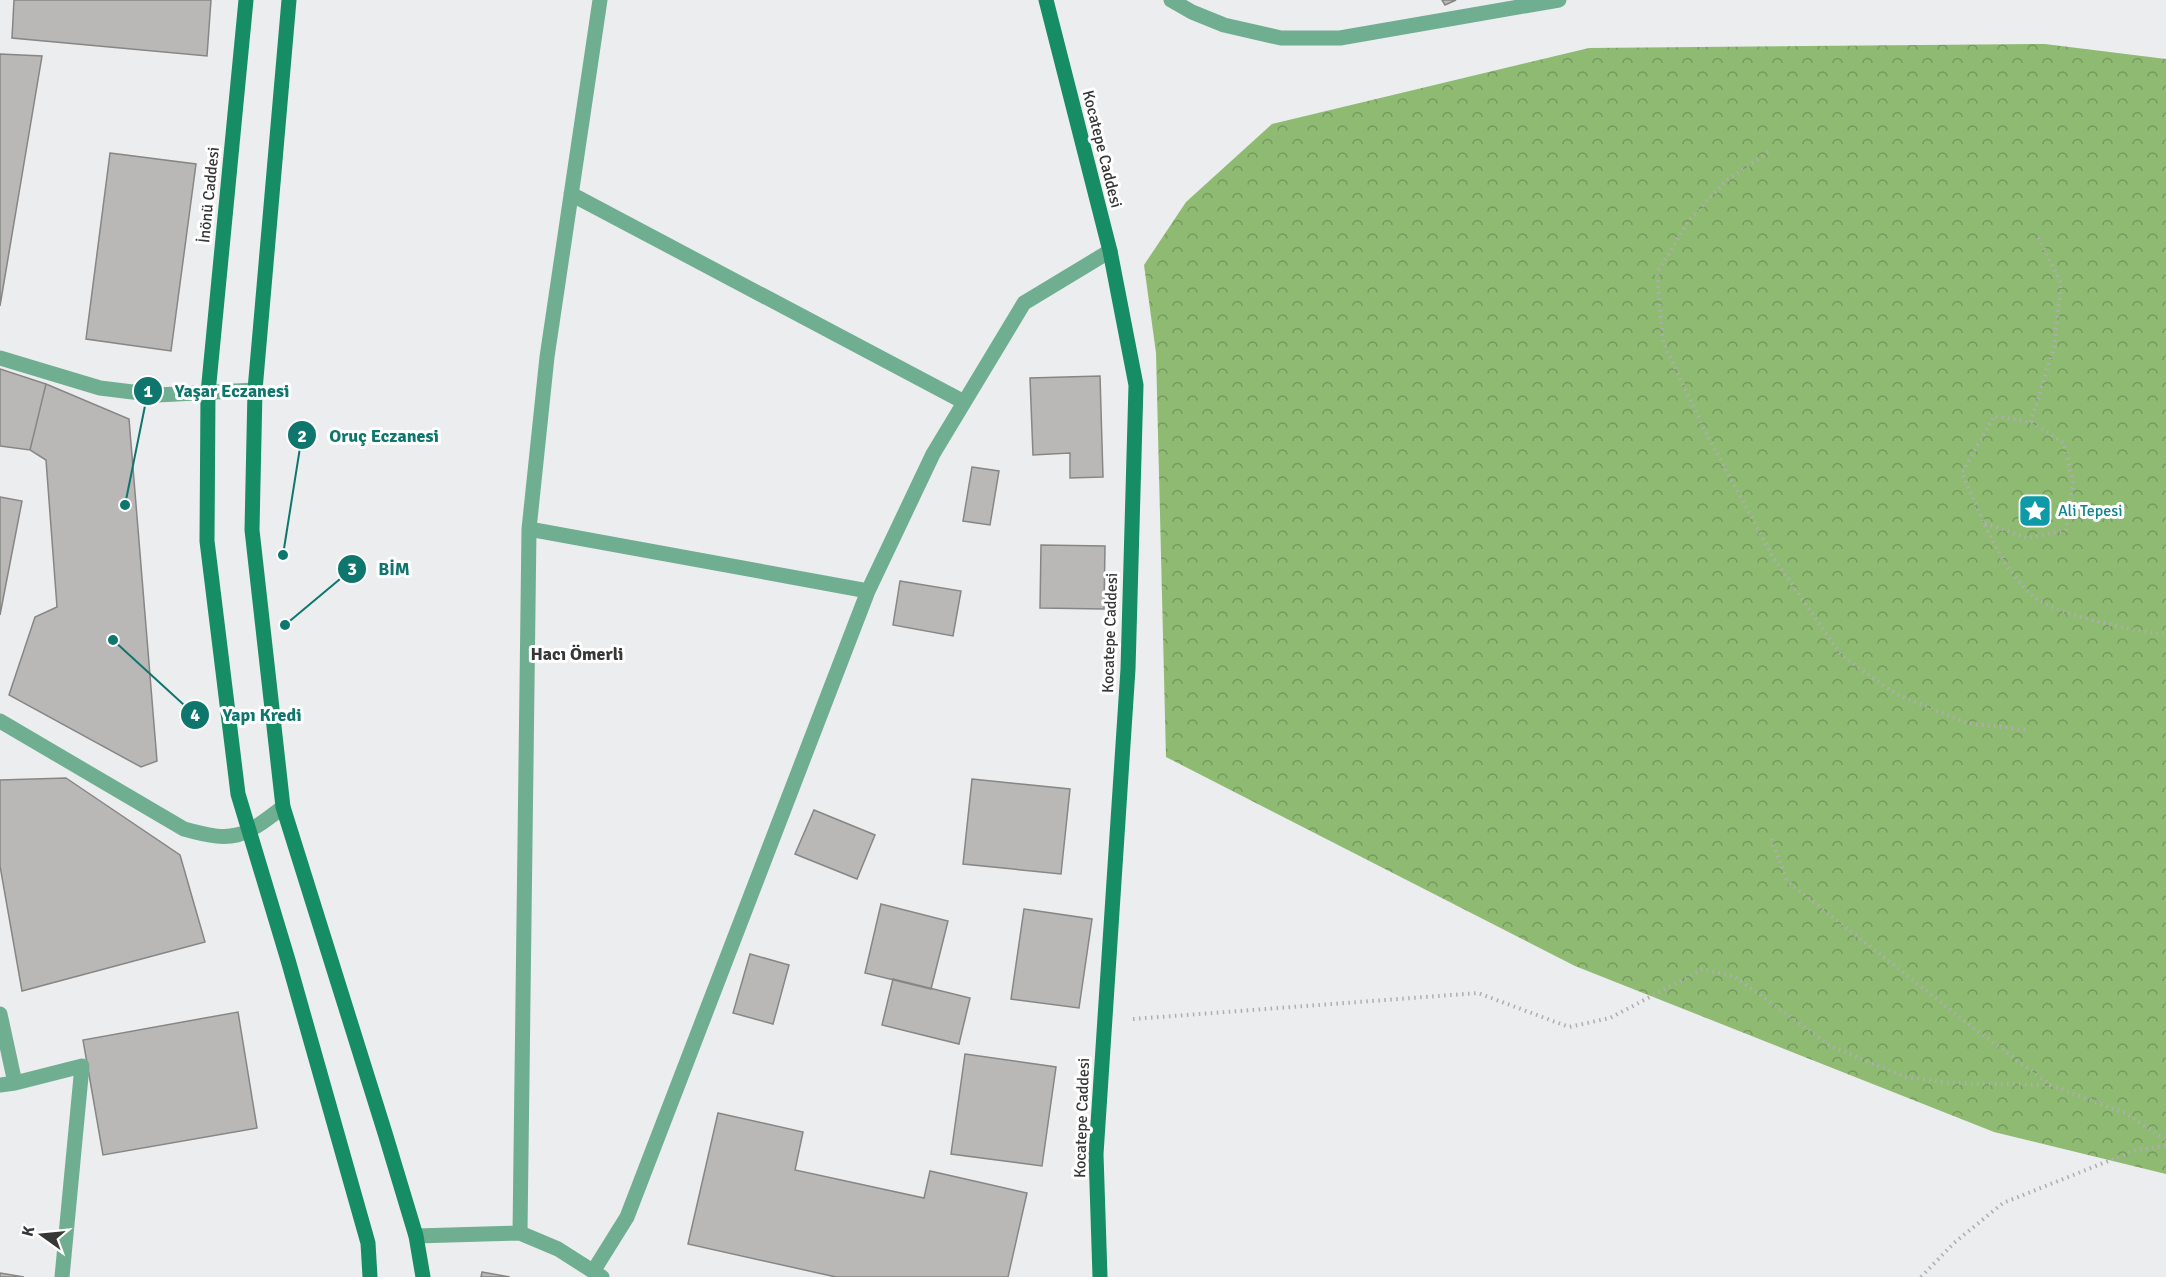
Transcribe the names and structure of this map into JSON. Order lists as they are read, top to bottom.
{
  "streets": {
    "main road": ["Kocatepe Caddesi", "İnönü Caddesi"]
  },
  "districts": ["Hacı Ömerli"],
  "places": {
    "other": [
      "Yaşar Eczanesi",
      "Oruç Eczanesi",
      "BİM",
      "Yapı Kredi"
    ],
    "place": ["Ali Tepesi"]
  },
  "north": "left"
}
